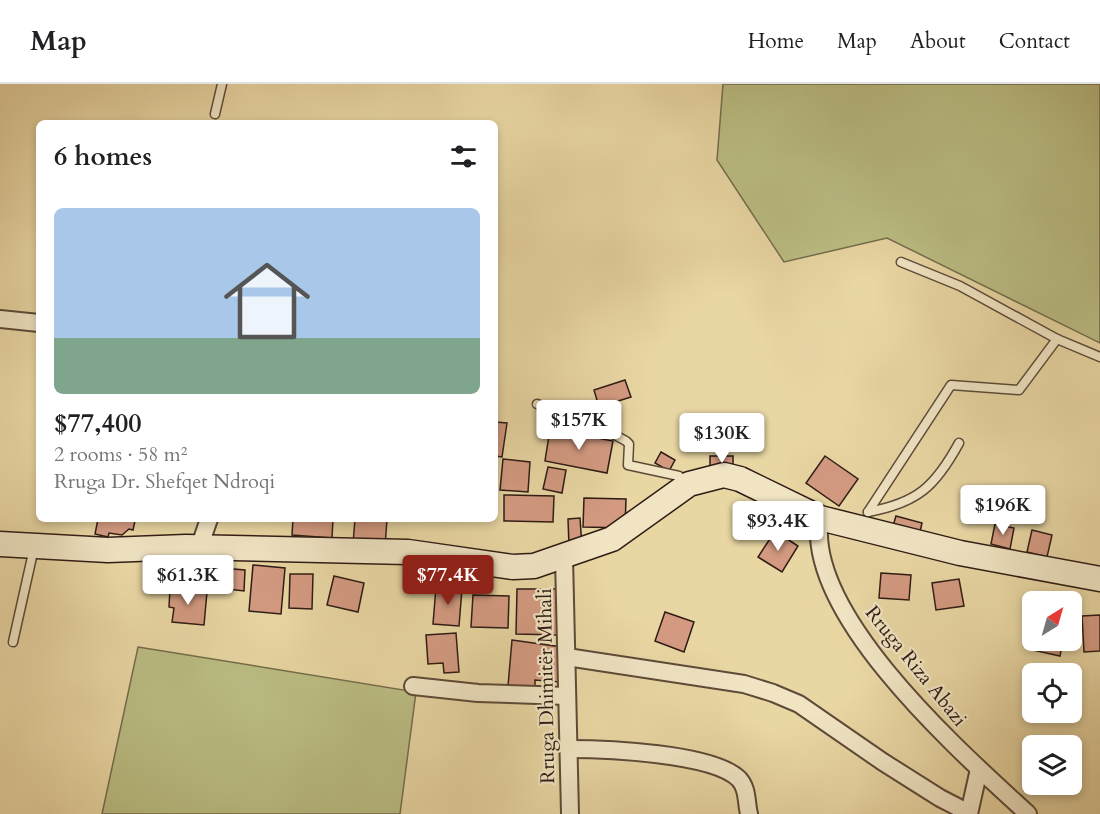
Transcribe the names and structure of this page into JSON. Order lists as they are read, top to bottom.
{
  "streets": {
    "street": ["Rruga Riza Abazi", "Rruga Dhimitër Mihali"]
  },
  "north": "top right",
  "page": {
    "header": "Map",
    "nav": [
      "Home",
      "Map",
      "About",
      "Contact"
    ],
    "heading": "6 homes",
    "list": [
      {
        "name": "$77,400",
        "note": "2 rooms · 58 m² · Rruga Dr. Shefqet Ndroqi"
      }
    ],
    "price": [
      "$157K",
      "$130K",
      "$196K",
      "$93.4K",
      "$61.3K",
      "$77.4K"
    ]
  }
}
